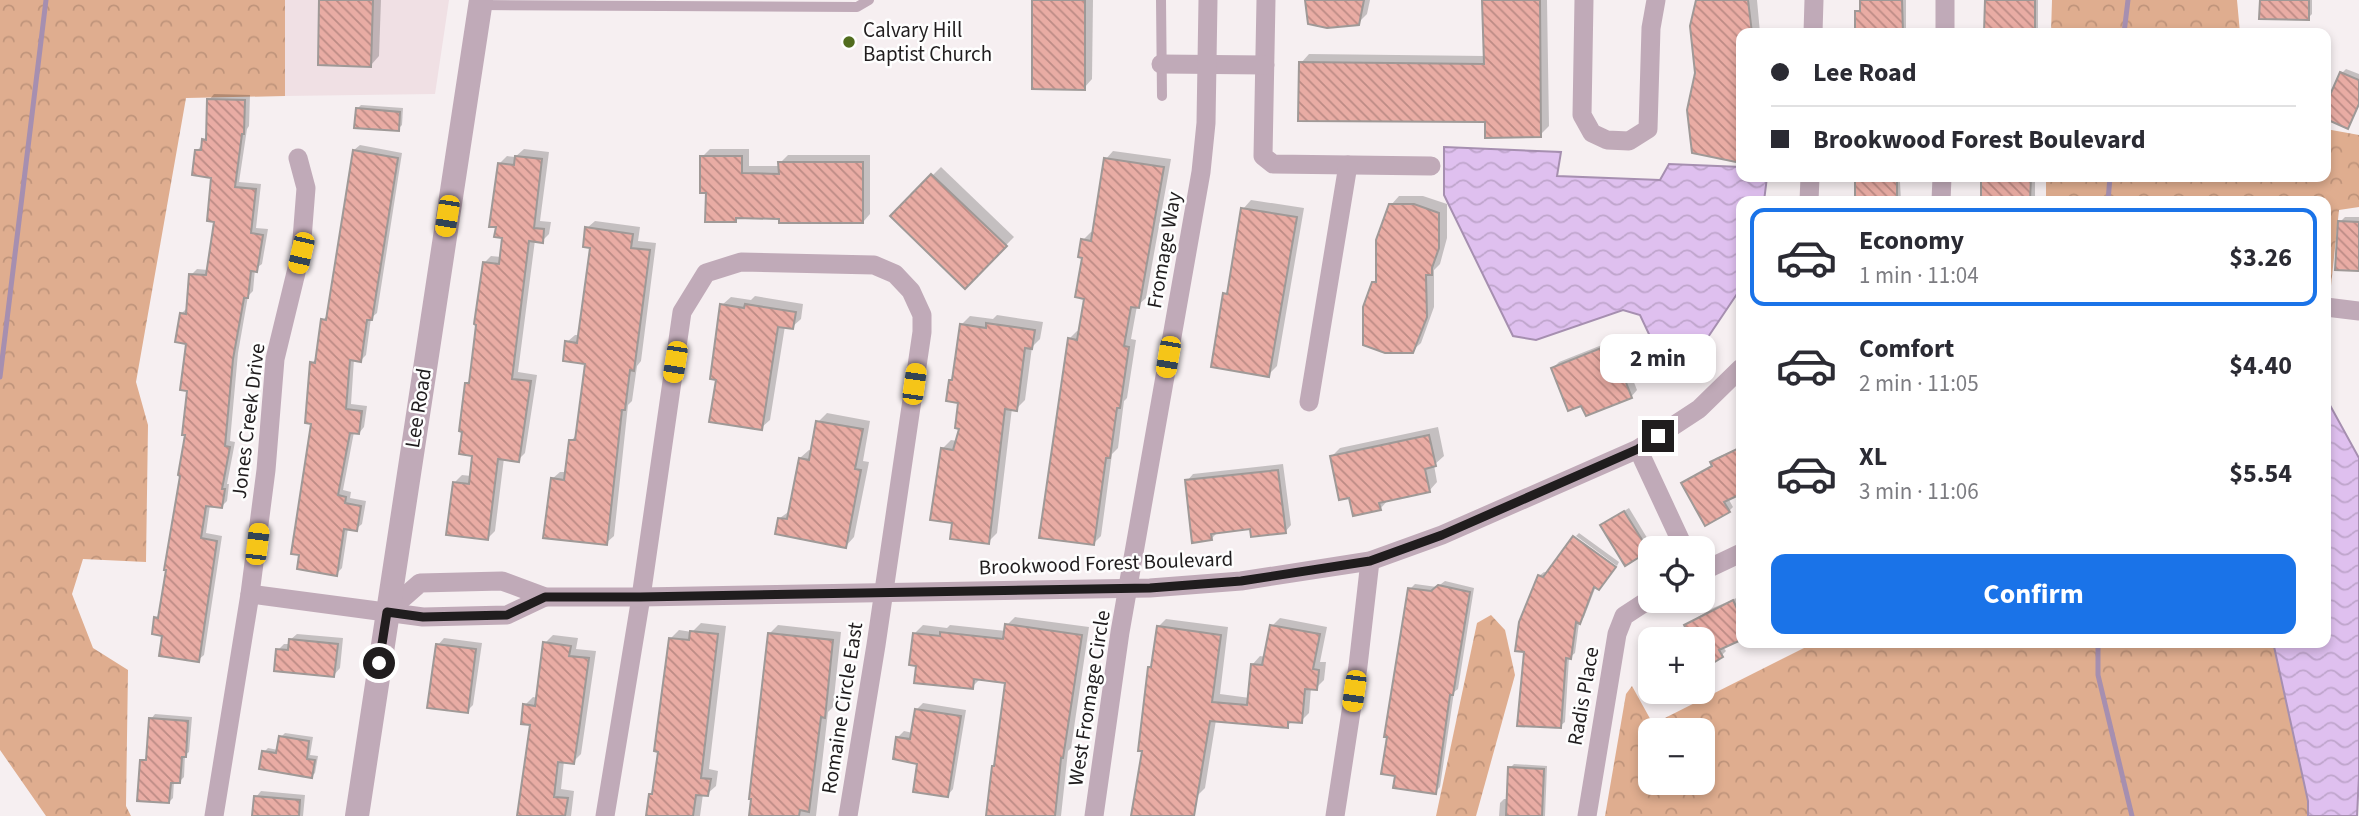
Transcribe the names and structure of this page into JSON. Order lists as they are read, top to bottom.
{
  "streets": {
    "street": [
      "Fromage Way",
      "Lee Road",
      "Jones Creek Drive",
      "Brookwood Forest Boulevard",
      "Radis Place",
      "West Fromage Circle",
      "Romaine Circle East"
    ]
  },
  "crossings": [
    ["Fromage Way", "Brookwood Forest Boulevard"],
    ["Fromage Way", "West Fromage Circle"],
    ["Lee Road", "Brookwood Forest Boulevard"],
    ["Jones Creek Drive", "Brookwood Forest Boulevard"],
    ["Brookwood Forest Boulevard", "West Fromage Circle"],
    ["Brookwood Forest Boulevard", "Romaine Circle East"]
  ],
  "places": ["Calvary Hill Baptist Church"],
  "page": {
    "banner": ["Lee Road", "Brookwood Forest Boulevard"],
    "list": [
      {
        "name": "Economy",
        "note": "1 min · 11:04",
        "value": "$3.26"
      },
      {
        "name": "Comfort",
        "note": "2 min · 11:05",
        "value": "$4.40"
      },
      {
        "name": "XL",
        "note": "3 min · 11:06",
        "value": "$5.54"
      }
    ],
    "bubble": "2 min",
    "map_buttons": ["+", "−"],
    "buttons": "Confirm"
  }
}
